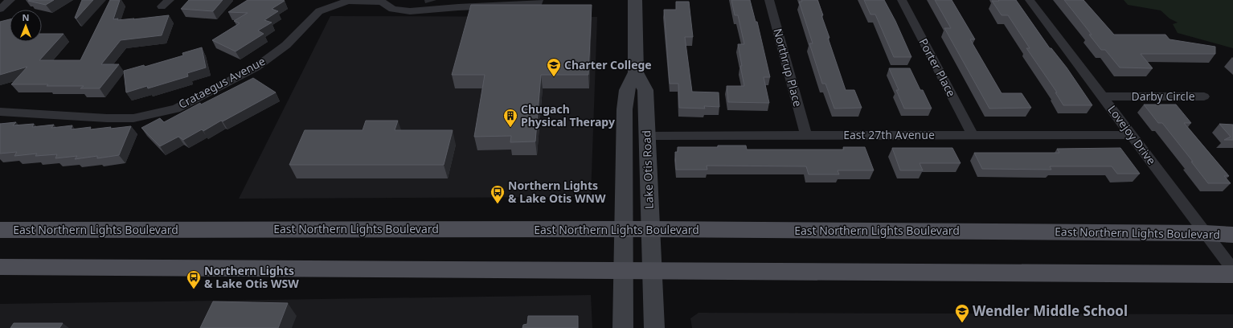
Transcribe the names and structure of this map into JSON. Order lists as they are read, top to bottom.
{
  "streets": {
    "main road": ["Lake Otis Road", "East Northern Lights Boulevard"],
    "street": [
      "Northrup Place",
      "Porter Place",
      "Crataegus Avenue",
      "Darby Circle",
      "East 27th Avenue",
      "Lovejoy Drive"
    ]
  },
  "crossings": [
    ["Northrup Place", "East 27th Avenue"],
    ["Porter Place", "East 27th Avenue"],
    ["Darby Circle", "Lovejoy Drive"],
    ["East 27th Avenue", "Lovejoy Drive"],
    ["East 27th Avenue", "Lake Otis Road"],
    ["Lovejoy Drive", "East Northern Lights Boulevard"],
    ["Lake Otis Road", "East Northern Lights Boulevard"]
  ],
  "places": {
    "school or university": ["Charter College", "Wendler Middle School"],
    "building": ["Chugach Physical Therapy"],
    "bus stop": ["Northern Lights & Lake Otis WNW", "Northern Lights & Lake Otis WSW"]
  },
  "north": "top"
}
